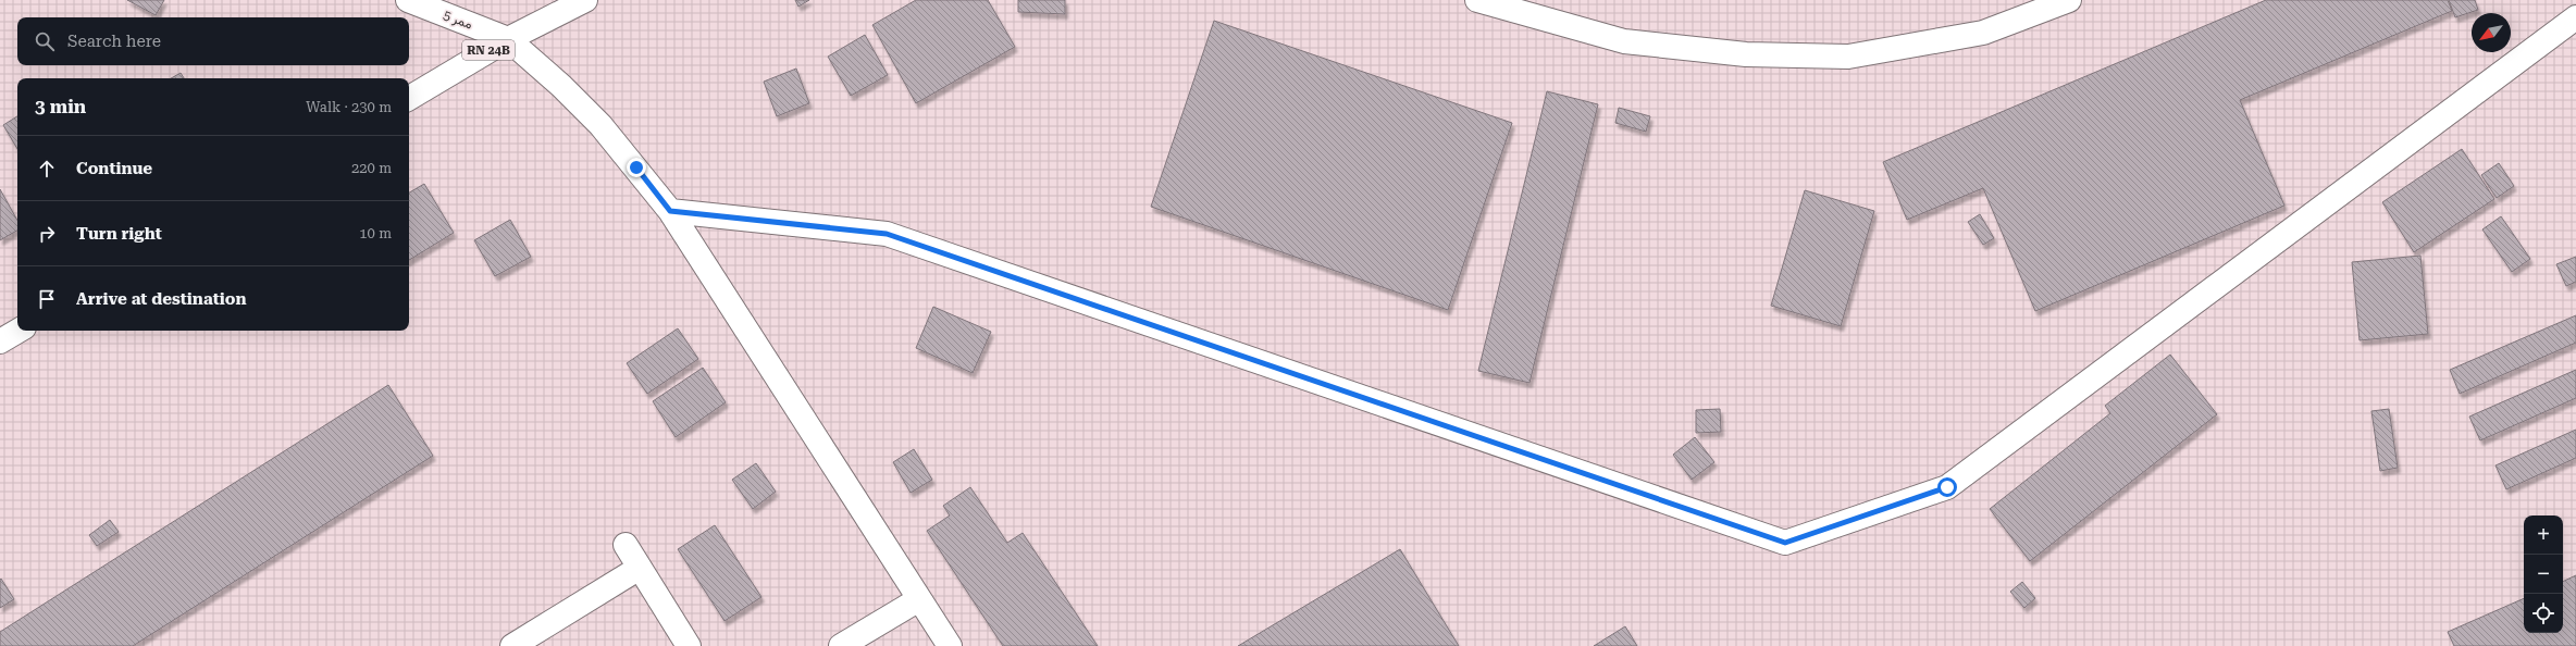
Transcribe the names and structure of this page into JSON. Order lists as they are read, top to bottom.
{
  "streets": {
    "main road": ["ممر 5", "RN 24B"]
  },
  "crossings": [
    ["ممر 5", "RN 24B"]
  ],
  "north": "bottom left",
  "page": {
    "search": "Search here",
    "heading": ["3 min", "Walk · 230 m"],
    "list": [
      ["Continue", "220 m"],
      ["Turn right", "10 m"],
      "Arrive at destination"
    ],
    "map_buttons": ["+", "−"]
  }
}
